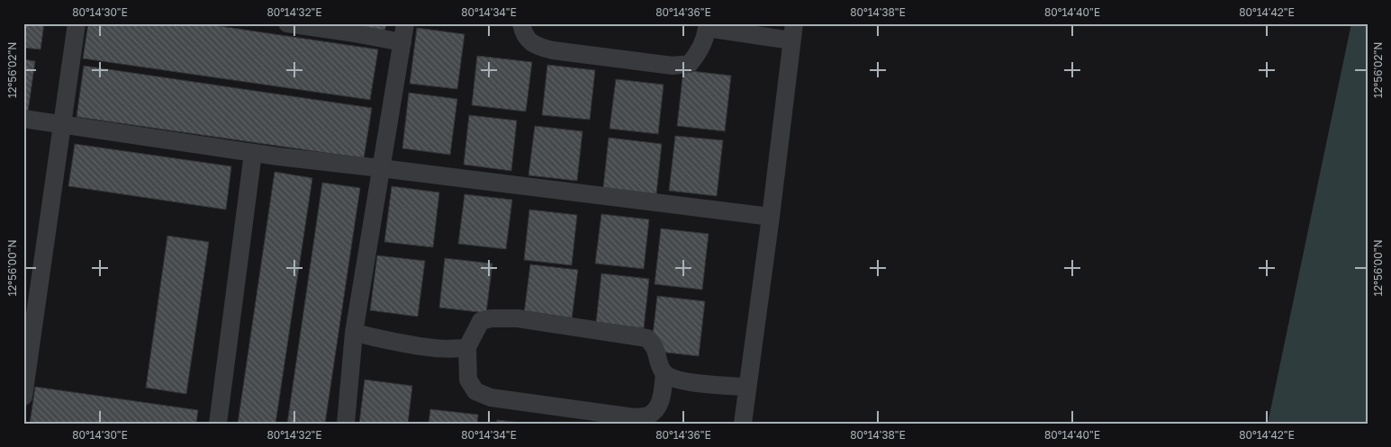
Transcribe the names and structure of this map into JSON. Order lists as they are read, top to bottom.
{
  "coordinates": [
    "80°14'30\"E",
    "80°14'32\"E",
    "80°14'34\"E",
    "80°14'36\"E",
    "80°14'38\"E",
    "80°14'40\"E",
    "80°14'42\"E",
    "12°56'02\"N",
    "12°56'00\"N"
  ]
}
